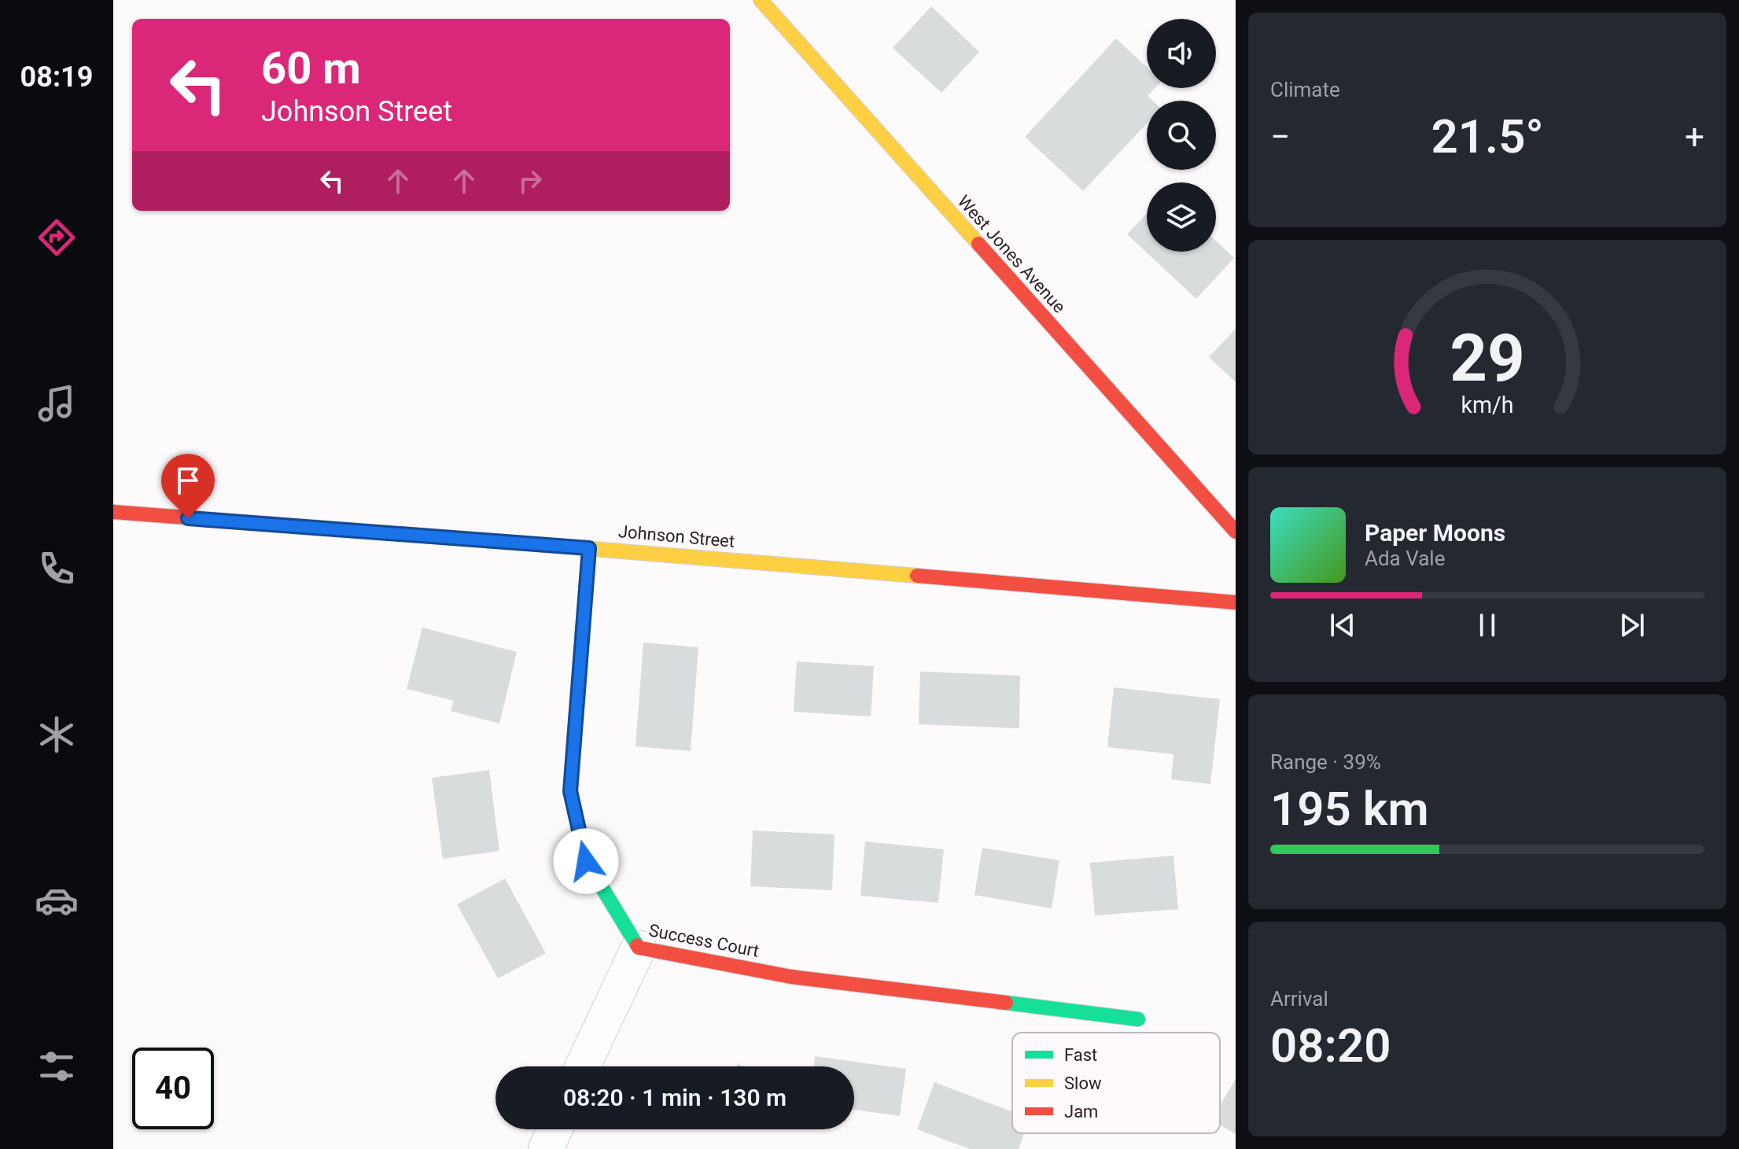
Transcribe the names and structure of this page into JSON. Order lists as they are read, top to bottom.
{
  "streets": {
    "street": ["West Jones Avenue", "Johnson Street", "Success Court"]
  },
  "crossings": [
    ["Johnson Street", "Success Court"]
  ],
  "legend": ["Fast", "Slow", "Jam"],
  "page": {
    "tabs": "08:19",
    "tile": [
      "Climate",
      ["Range · 39%", "195 km"],
      ["Arrival", "08:20"]
    ],
    "turn": ["60 m", "Johnson Street"],
    "heat": ["−", "21.5°", "+"],
    "song": ["Paper Moons", "Ada Vale"],
    "limit": "40",
    "trip": "08:20 · 1 min · 130 m",
    "gauge": ["29", "km/h"]
  }
}
